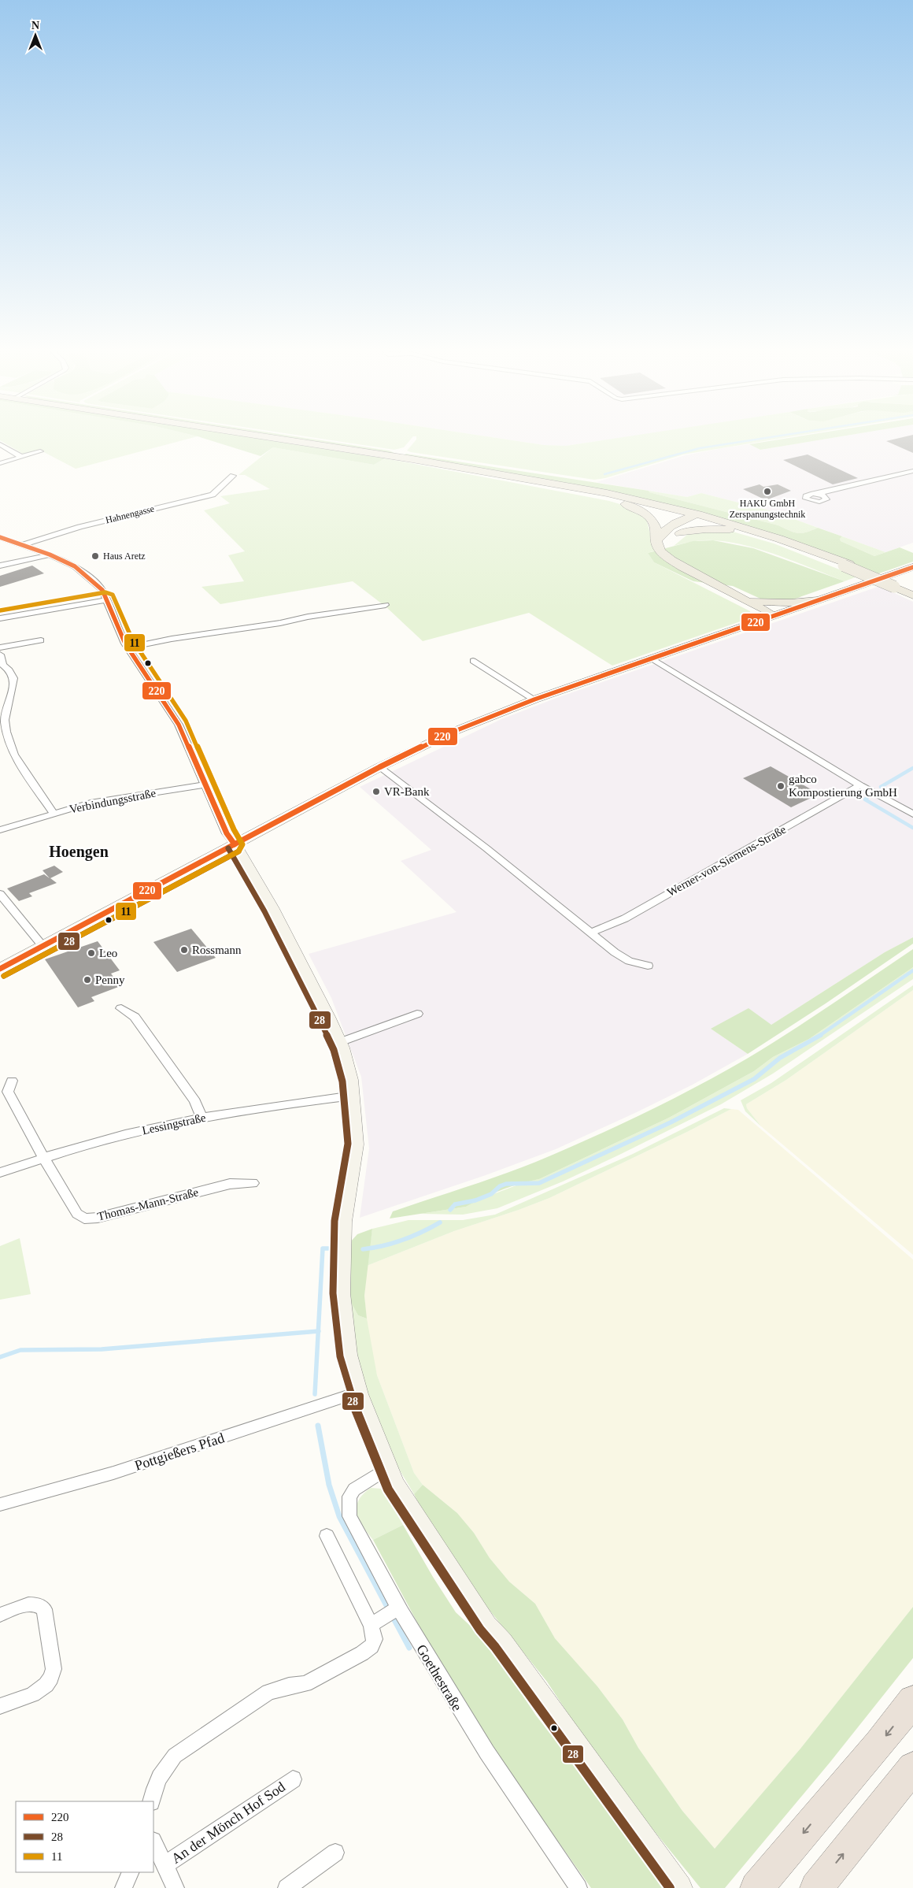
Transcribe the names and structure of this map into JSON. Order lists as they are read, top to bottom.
{
  "streets": {
    "street": [
      "Hahnengasse",
      "Verbindungsstraße",
      "Werner-von-Siemens-Straße",
      "Lessingstraße",
      "Thomas-Mann-Straße",
      "Pottgießers Pfad",
      "Goethestraße",
      "An der Mönch Hof Sod"
    ]
  },
  "crossings": [
    ["Lessingstraße", "Thomas-Mann-Straße"]
  ],
  "districts": ["Hoengen"],
  "places": [
    "HAKU GmbH Zerspanungstechnik",
    "Haus Aretz",
    "gabco Kompostierung GmbH",
    "VR-Bank",
    "Rossmann",
    "Leo",
    "Penny"
  ],
  "lines": ["transit line 220", "transit line 11", "transit line 28"],
  "legend": ["220", "28", "11"],
  "north": "top"
}
